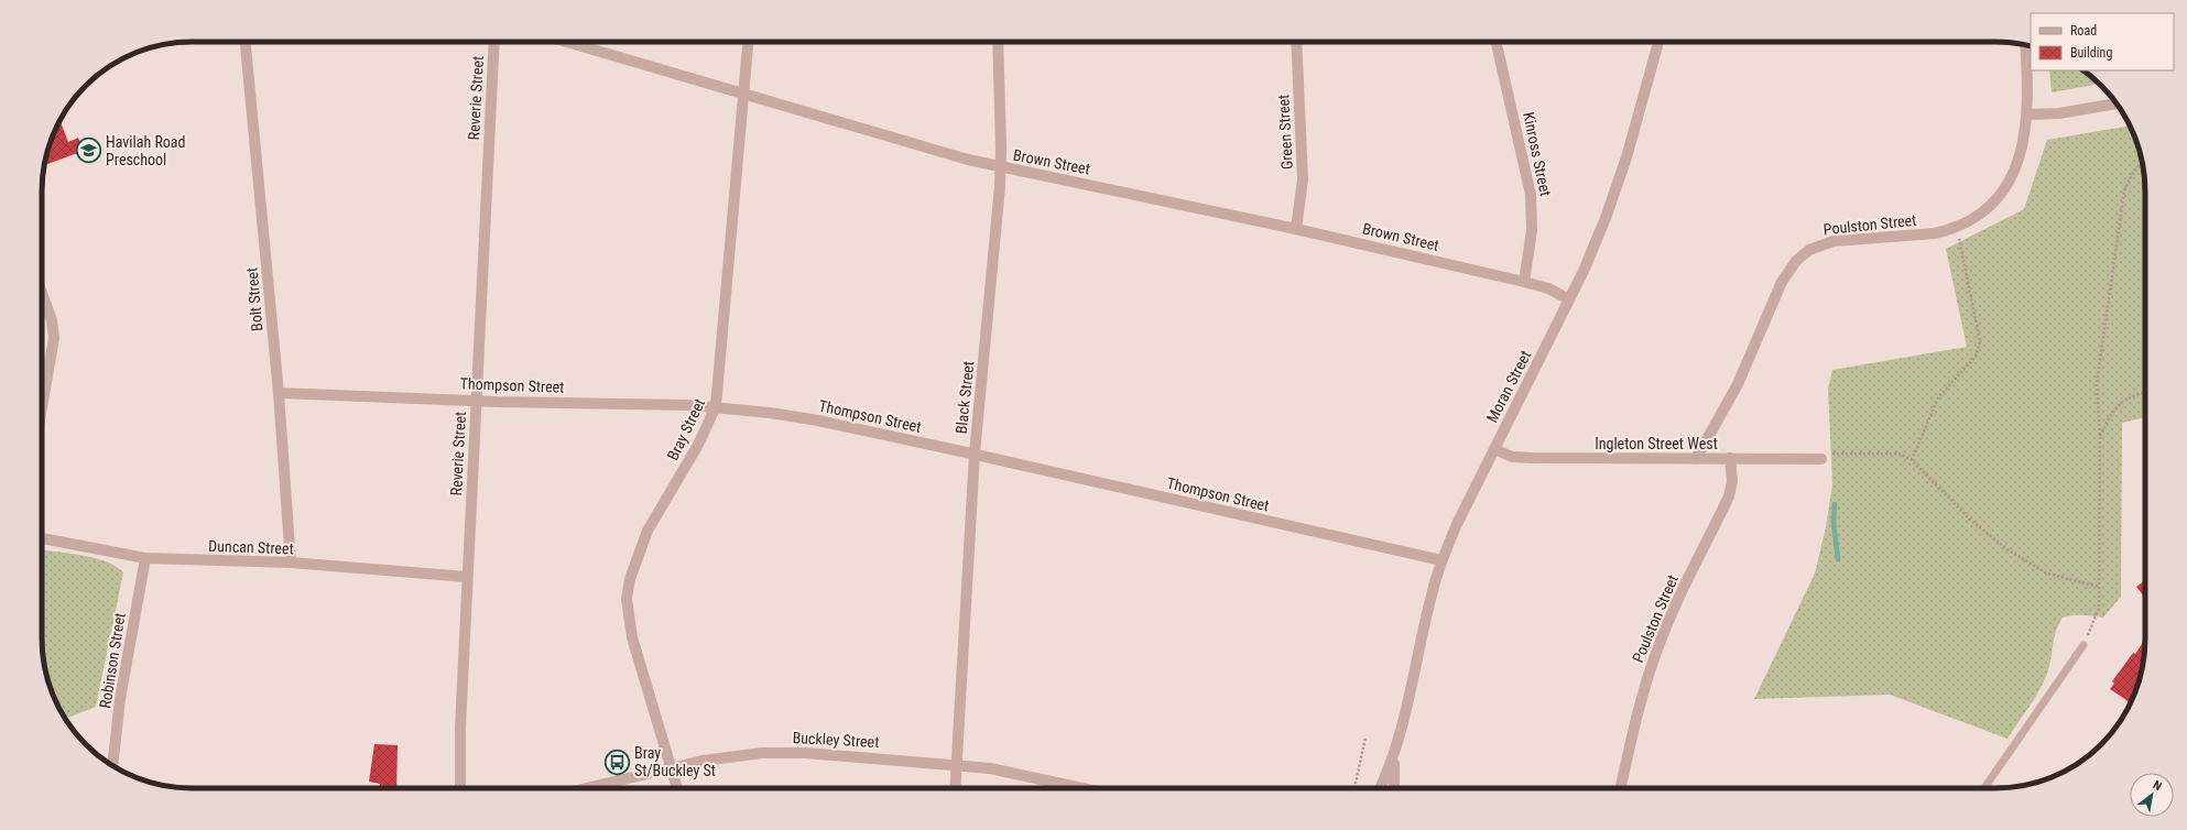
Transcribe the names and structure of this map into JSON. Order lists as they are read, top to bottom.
{
  "streets": {
    "street": [
      "Reverie Street",
      "Green Street",
      "Kinross Street",
      "Brown Street",
      "Poulston Street",
      "Bolt Street",
      "Thompson Street",
      "Moran Street",
      "Black Street",
      "Bray Street",
      "Ingleton Street West",
      "Duncan Street",
      "Robinson Street",
      "Buckley Street"
    ]
  },
  "crossings": [
    ["Reverie Street", "Thompson Street"],
    ["Reverie Street", "Duncan Street"],
    ["Green Street", "Brown Street"],
    ["Kinross Street", "Brown Street"],
    ["Brown Street", "Moran Street"],
    ["Brown Street", "Black Street"],
    ["Brown Street", "Bray Street"],
    ["Poulston Street", "Ingleton Street West"],
    ["Bolt Street", "Thompson Street"],
    ["Bolt Street", "Duncan Street"],
    ["Thompson Street", "Moran Street"],
    ["Thompson Street", "Black Street"],
    ["Thompson Street", "Bray Street"],
    ["Moran Street", "Ingleton Street West"],
    ["Black Street", "Buckley Street"],
    ["Bray Street", "Buckley Street"],
    ["Duncan Street", "Robinson Street"]
  ],
  "places": {
    "school or university": ["Havilah Road Preschool"],
    "bus stop": ["Bray St/Buckley St"]
  },
  "legend": ["Road", "Building"],
  "north": "top right"
}
